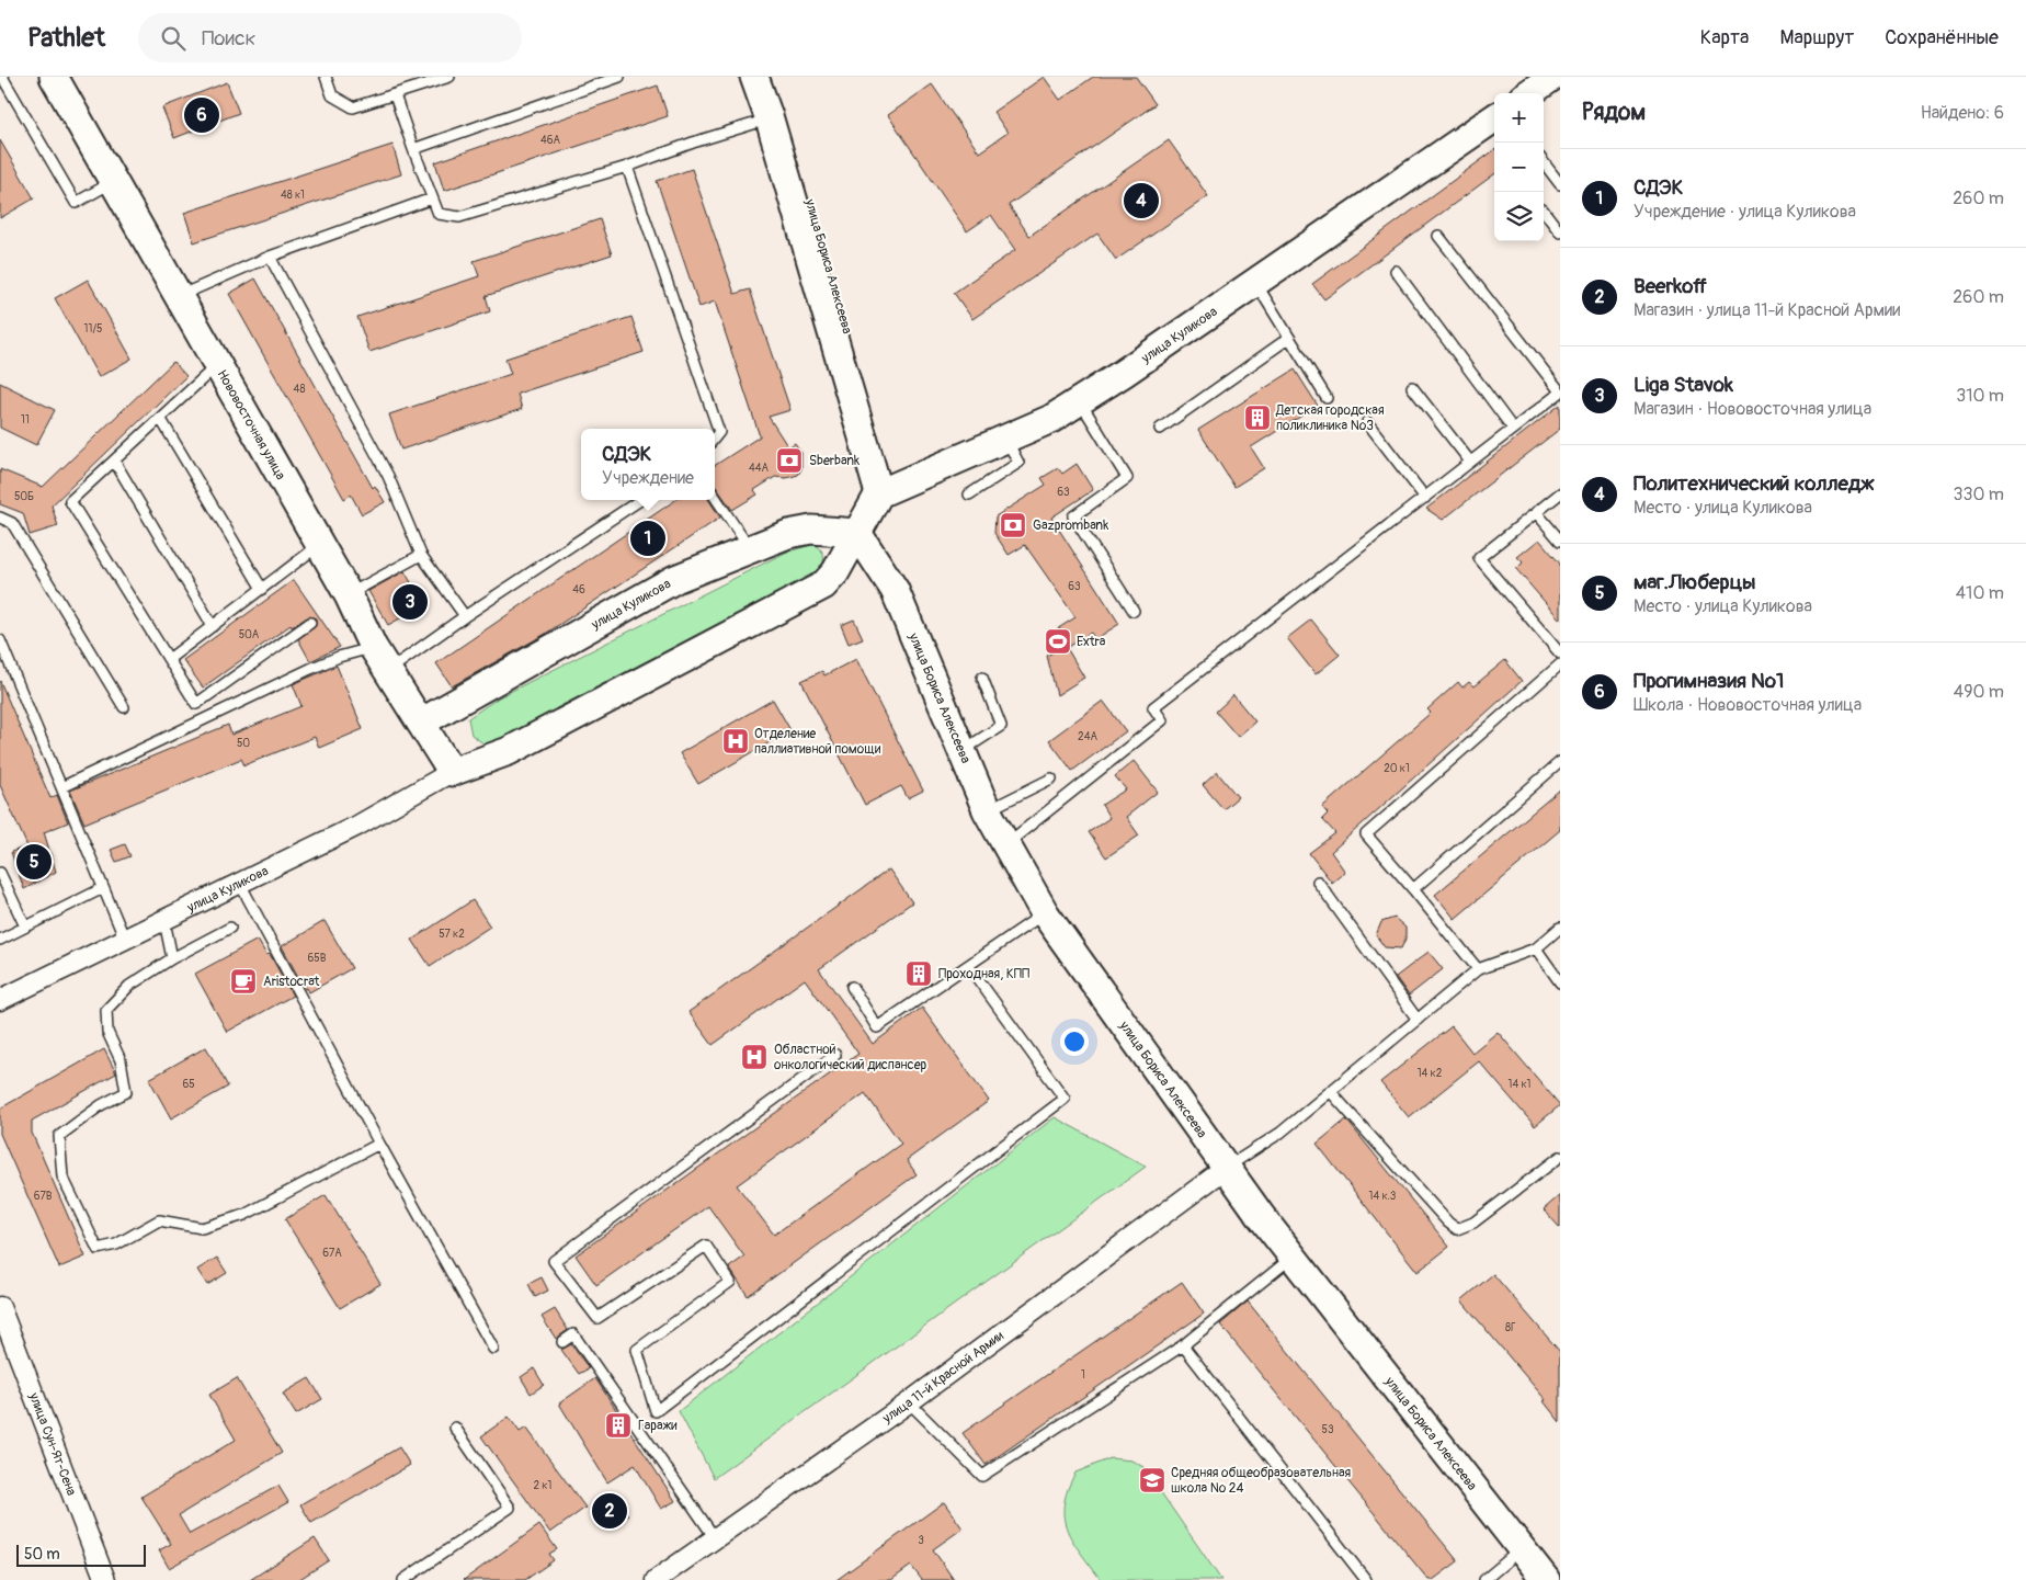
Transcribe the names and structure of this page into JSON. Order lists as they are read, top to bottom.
{
  "streets": {
    "main road": ["улица Бориса Алексеева", "улица Куликова", "Нововосточная улица"],
    "street": ["улица 11-й Красной Армии", "улица Сун-Ят-Сена"]
  },
  "crossings": [
    ["улица Бориса Алексеева", "улица Куликова"],
    ["улица Бориса Алексеева", "улица 11-й Красной Армии"],
    ["улица Куликова", "Нововосточная улица"]
  ],
  "places": {
    "building": ["Детская городская поликлиника №3", "Проходная, КПП", "Гаражи"],
    "bank": ["Sberbank", "Gazprombank"],
    "sports": ["Extra"],
    "hospital": ["Отделение паллиативной помощи", "Областной онкологический диспансер"],
    "cafe": ["Aristocrat"],
    "school or university": ["Средняя общеобразовательная школа № 24"]
  },
  "house_numbers": [
    "46А",
    "48 к1",
    "11/5",
    "48",
    "11",
    "44А",
    "63",
    "50Б",
    "63",
    "46",
    "50А",
    "24А",
    "50",
    "20 к1",
    "57 к2",
    "65В",
    "14 к2",
    "65",
    "14 к1",
    "67В",
    "14 к.3",
    "67А",
    "8Г",
    "1",
    "53",
    "2 к1",
    "3"
  ],
  "scale_bar": "50 m",
  "page": {
    "header": "Pathlet",
    "search": "Поиск",
    "nav": ["Карта", "Маршрут", "Сохранённые"],
    "heading": ["Рядом", "Найдено: 6"],
    "map_buttons": ["+", "−"],
    "pins": [
      "6",
      "4",
      "1",
      "3",
      "5",
      "2"
    ],
    "list": [
      {
        "mark": "1",
        "name": "СДЭК",
        "note": "Учреждение · улица Куликова",
        "value": "260 m"
      },
      {
        "mark": "2",
        "name": "Beerkoff",
        "note": "Магазин · улица 11-й Красной Армии",
        "value": "260 m"
      },
      {
        "mark": "3",
        "name": "Liga Stavok",
        "note": "Магазин · Нововосточная улица",
        "value": "310 m"
      },
      {
        "mark": "4",
        "name": "Политехнический колледж",
        "note": "Место · улица Куликова",
        "value": "330 m"
      },
      {
        "mark": "5",
        "name": "маг.Люберцы",
        "note": "Место · улица Куликова",
        "value": "410 m"
      },
      {
        "mark": "6",
        "name": "Прогимназия №1",
        "note": "Школа · Нововосточная улица",
        "value": "490 m"
      }
    ],
    "popup": ["СДЭК", "Учреждение"],
    "scale": "50 m"
  }
}
